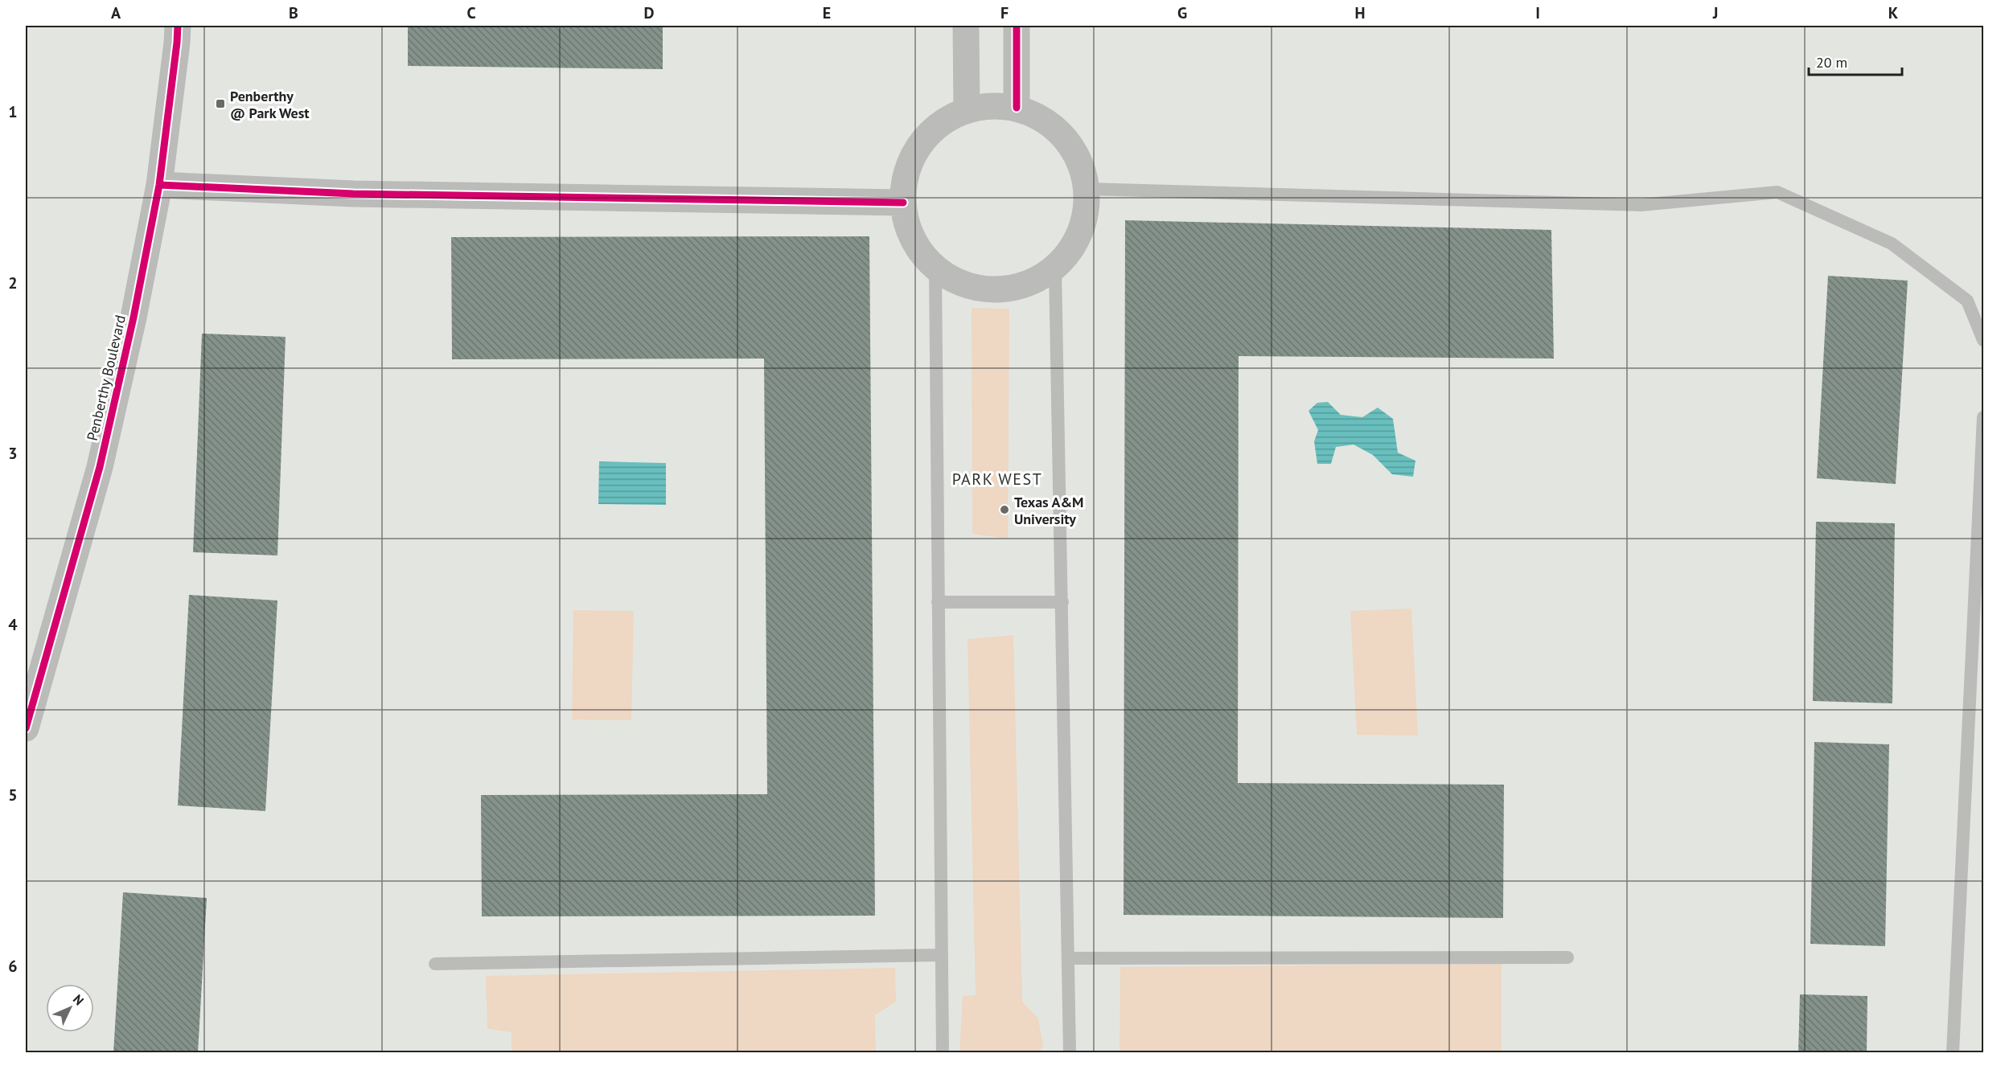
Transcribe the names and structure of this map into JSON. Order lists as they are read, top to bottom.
{
  "streets": {
    "street": ["Penberthy Boulevard"]
  },
  "districts": ["PARK WEST"],
  "places": {
    "transit": ["Penberthy @ Park West"],
    "other": ["Texas A&M University"]
  },
  "scale_bar": "20 m",
  "north": "top right",
  "grid": {
    "columns": [
      "A",
      "B",
      "C",
      "D",
      "E",
      "F",
      "G",
      "H",
      "I",
      "J",
      "K"
    ],
    "rows": [
      "1",
      "2",
      "3",
      "4",
      "5",
      "6"
    ]
  }
}
